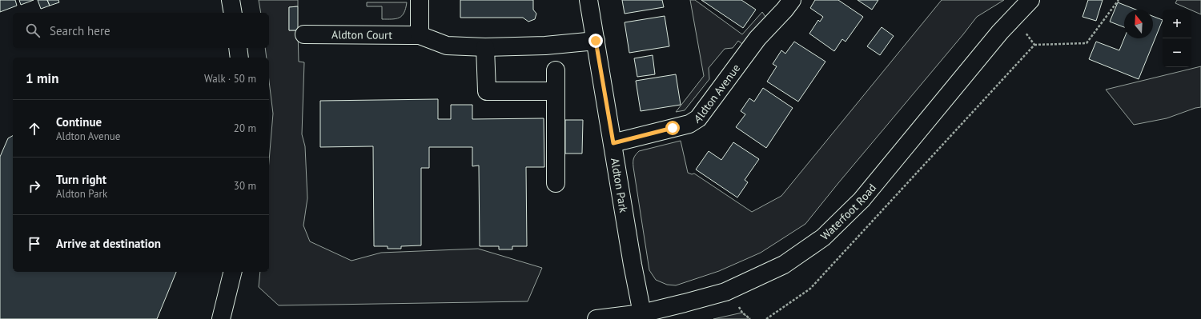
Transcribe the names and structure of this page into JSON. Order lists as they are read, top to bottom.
{
  "streets": {
    "street": [
      "Aldton Court",
      "Aldton Avenue",
      "Aldton Park",
      "Waterfoot Road"
    ]
  },
  "crossings": [
    ["Aldton Court", "Aldton Park"],
    ["Aldton Avenue", "Aldton Park"],
    ["Aldton Park", "Waterfoot Road"]
  ],
  "north": "top",
  "page": {
    "map_buttons": ["+", "−"],
    "search": "Search here",
    "heading": ["1 min", "Walk · 50 m"],
    "list": [
      ["Continue", "Aldton Avenue", "20 m"],
      ["Turn right", "Aldton Park", "30 m"],
      "Arrive at destination"
    ]
  }
}
